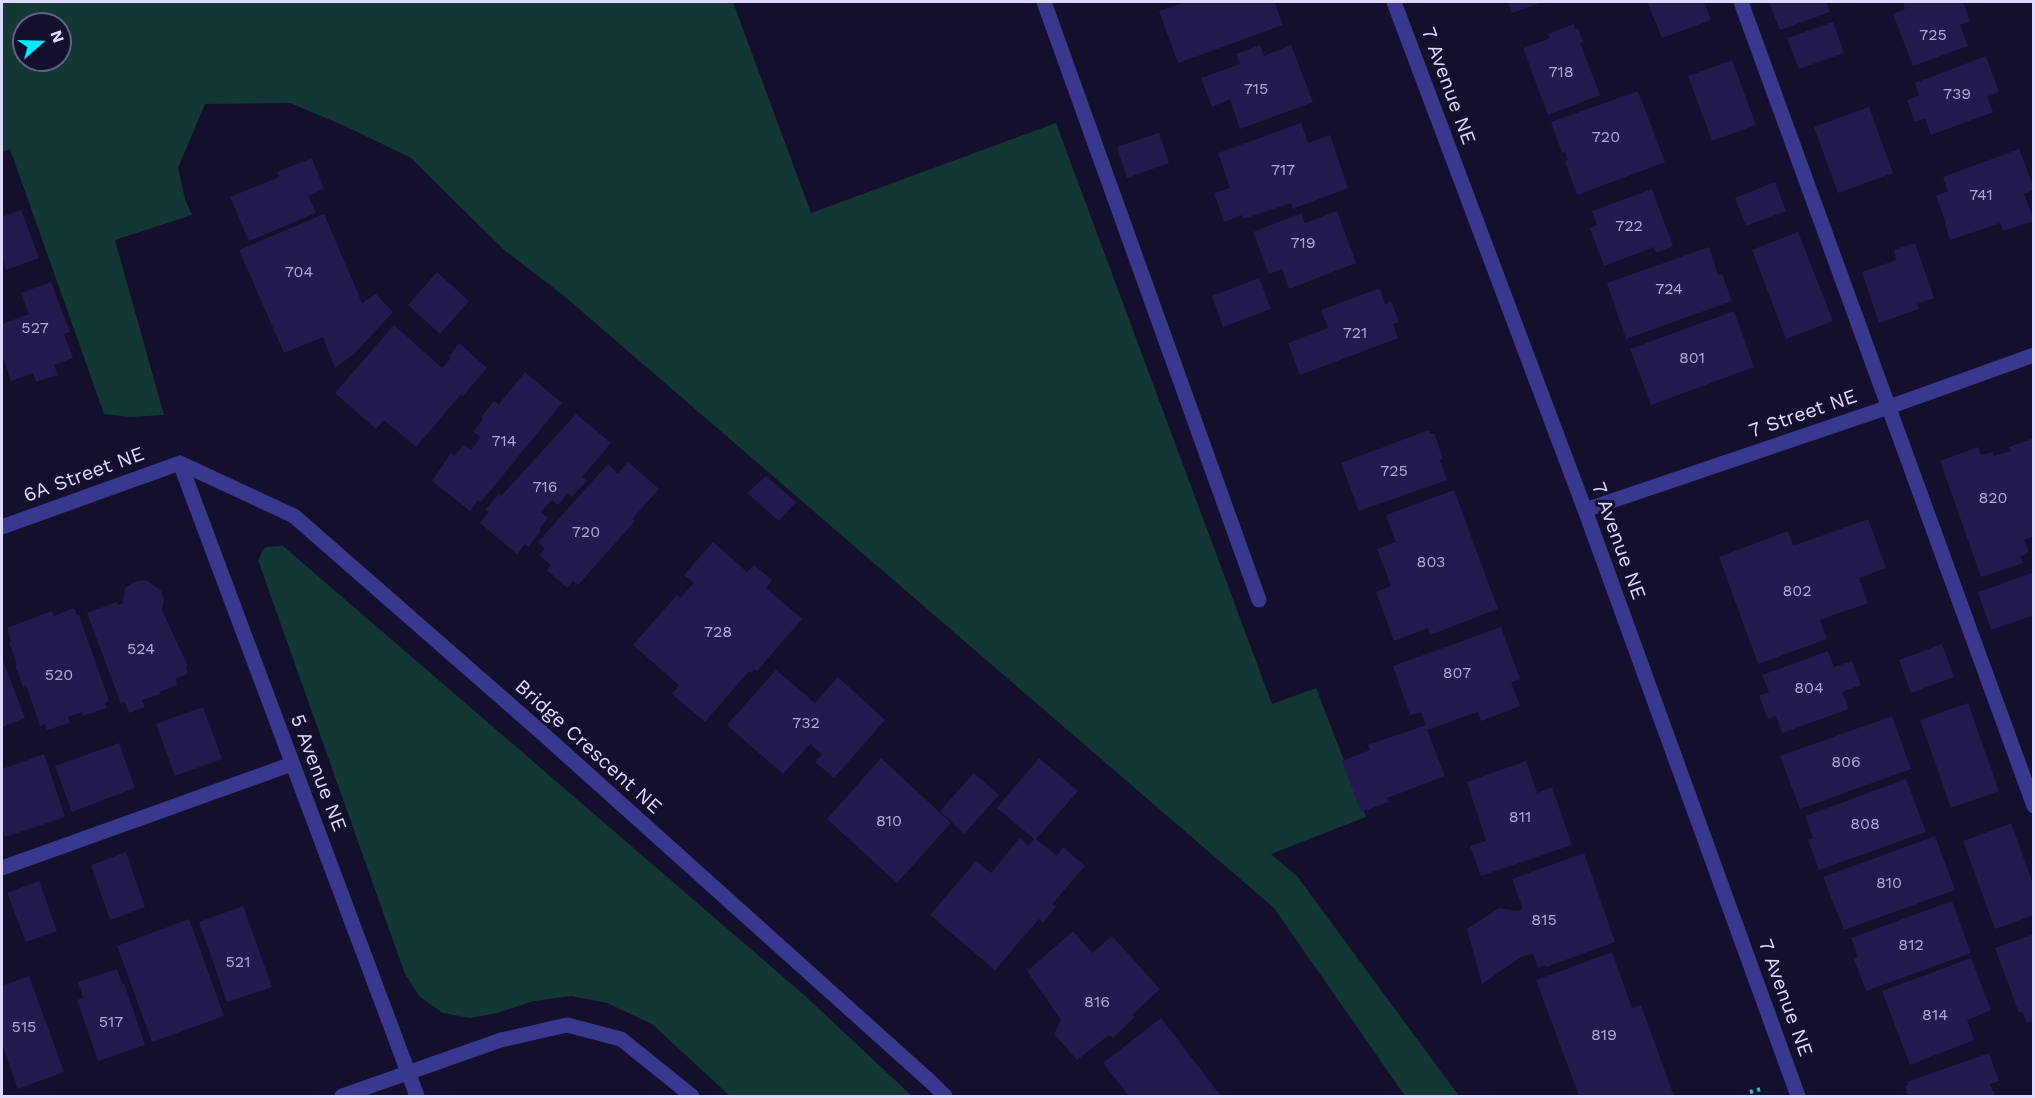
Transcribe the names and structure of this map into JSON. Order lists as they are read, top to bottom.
{
  "streets": {
    "street": [
      "7 Avenue NE",
      "7 Street NE",
      "6A Street NE",
      "Bridge Crescent NE",
      "5 Avenue NE"
    ]
  },
  "crossings": [
    ["7 Avenue NE", "7 Street NE"],
    ["6A Street NE", "Bridge Crescent NE"],
    ["6A Street NE", "5 Avenue NE"],
    ["Bridge Crescent NE", "5 Avenue NE"]
  ],
  "house_numbers": [
    "725",
    "718",
    "715",
    "739",
    "720",
    "717",
    "741",
    "722",
    "719",
    "704",
    "724",
    "527",
    "721",
    "801",
    "714",
    "725",
    "716",
    "820",
    "720",
    "803",
    "802",
    "728",
    "524",
    "807",
    "520",
    "804",
    "732",
    "806",
    "811",
    "810",
    "808",
    "810",
    "815",
    "812",
    "521",
    "816",
    "814",
    "517",
    "515",
    "819"
  ],
  "north": "right"
}
